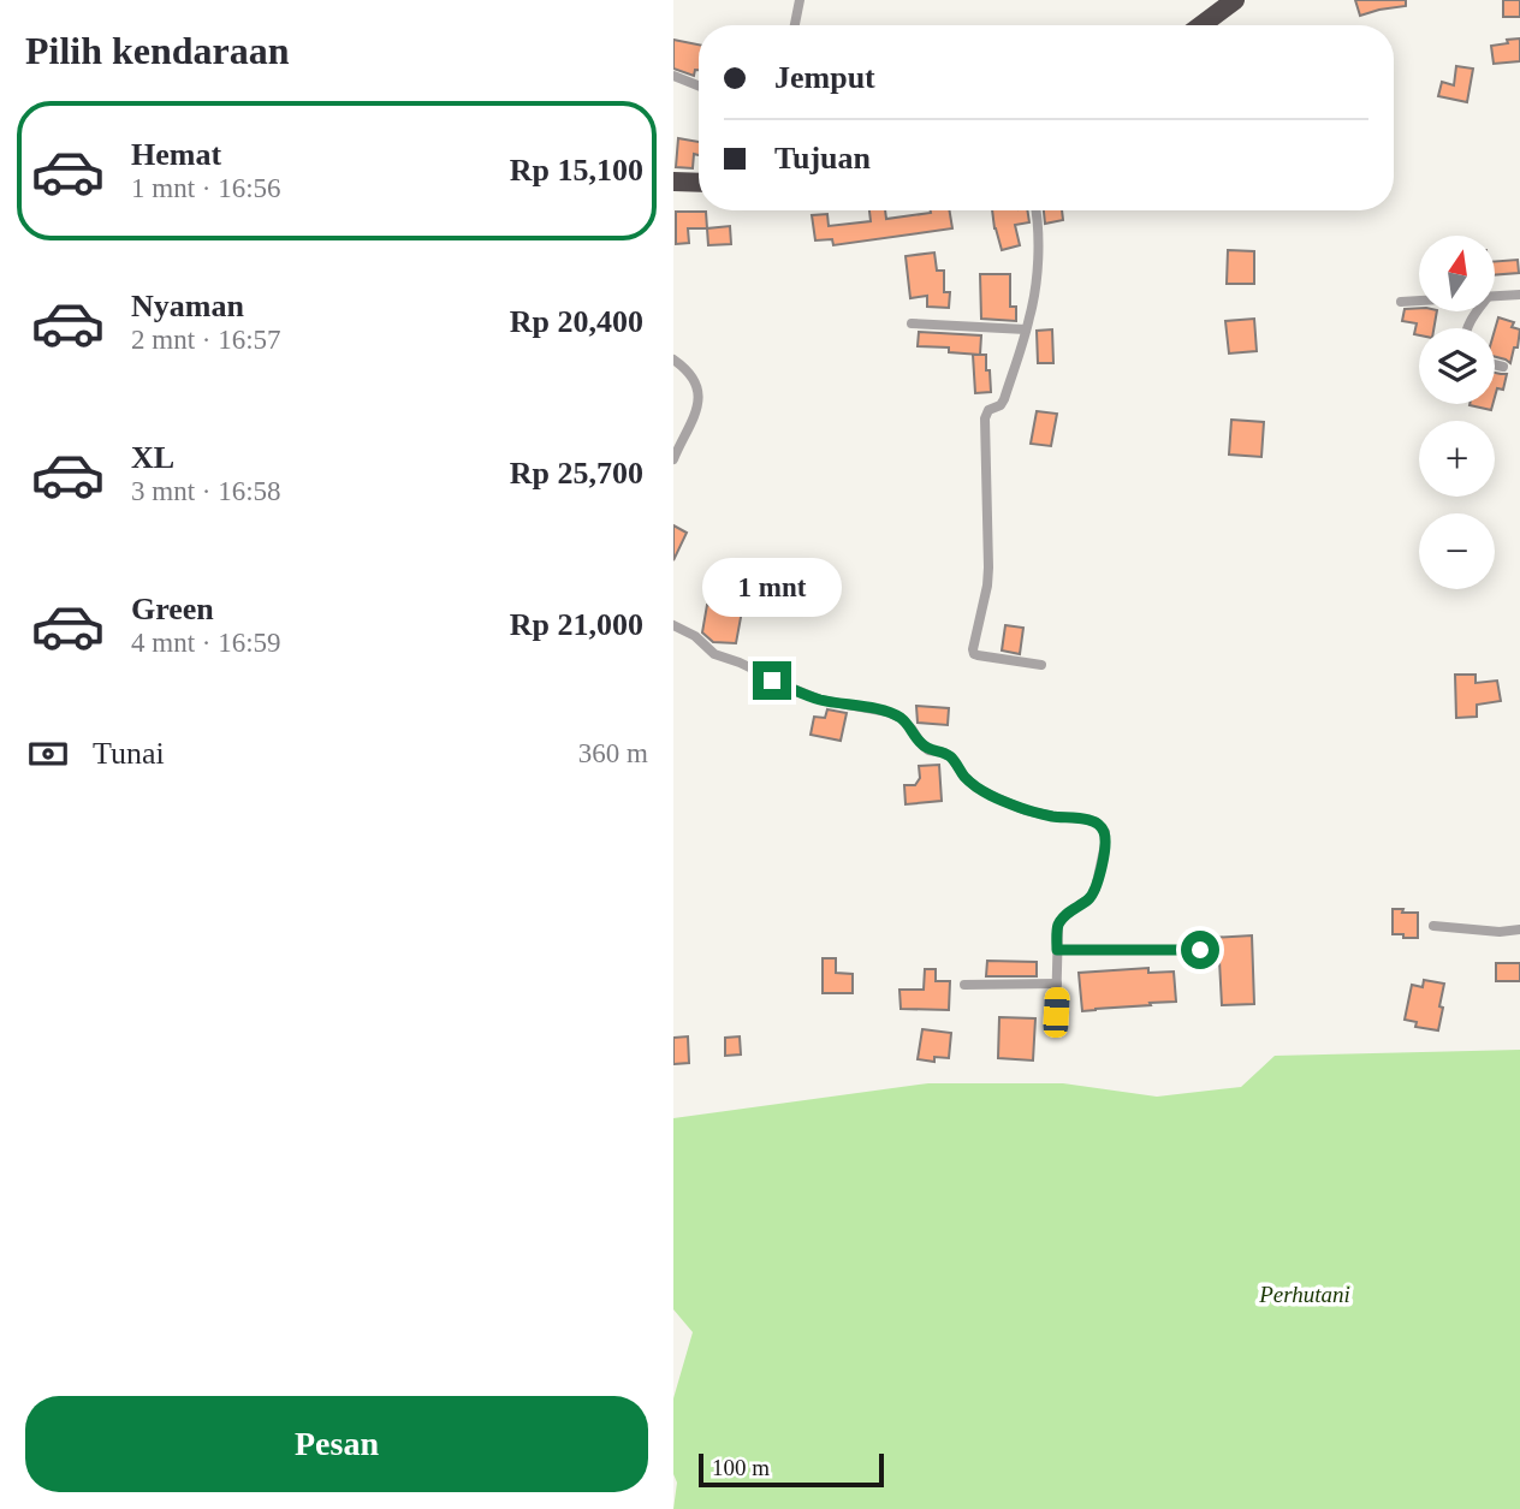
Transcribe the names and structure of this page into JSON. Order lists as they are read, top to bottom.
{
  "parks": ["Perhutani"],
  "scale_bar": "100 m",
  "north": "top",
  "page": {
    "heading": "Pilih kendaraan",
    "banner": ["Jemput", "Tujuan"],
    "list": [
      {
        "name": "Hemat",
        "note": "1 mnt · 16:56",
        "value": "Rp 15,100"
      },
      {
        "name": "Nyaman",
        "note": "2 mnt · 16:57",
        "value": "Rp 20,400"
      },
      {
        "name": "XL",
        "note": "3 mnt · 16:58",
        "value": "Rp 25,700"
      },
      {
        "name": "Green",
        "note": "4 mnt · 16:59",
        "value": "Rp 21,000"
      }
    ],
    "map_buttons": ["+", "−"],
    "bubble": "1 mnt",
    "pay": ["Tunai", "360 m"],
    "buttons": "Pesan",
    "scale": "100 m"
  }
}
